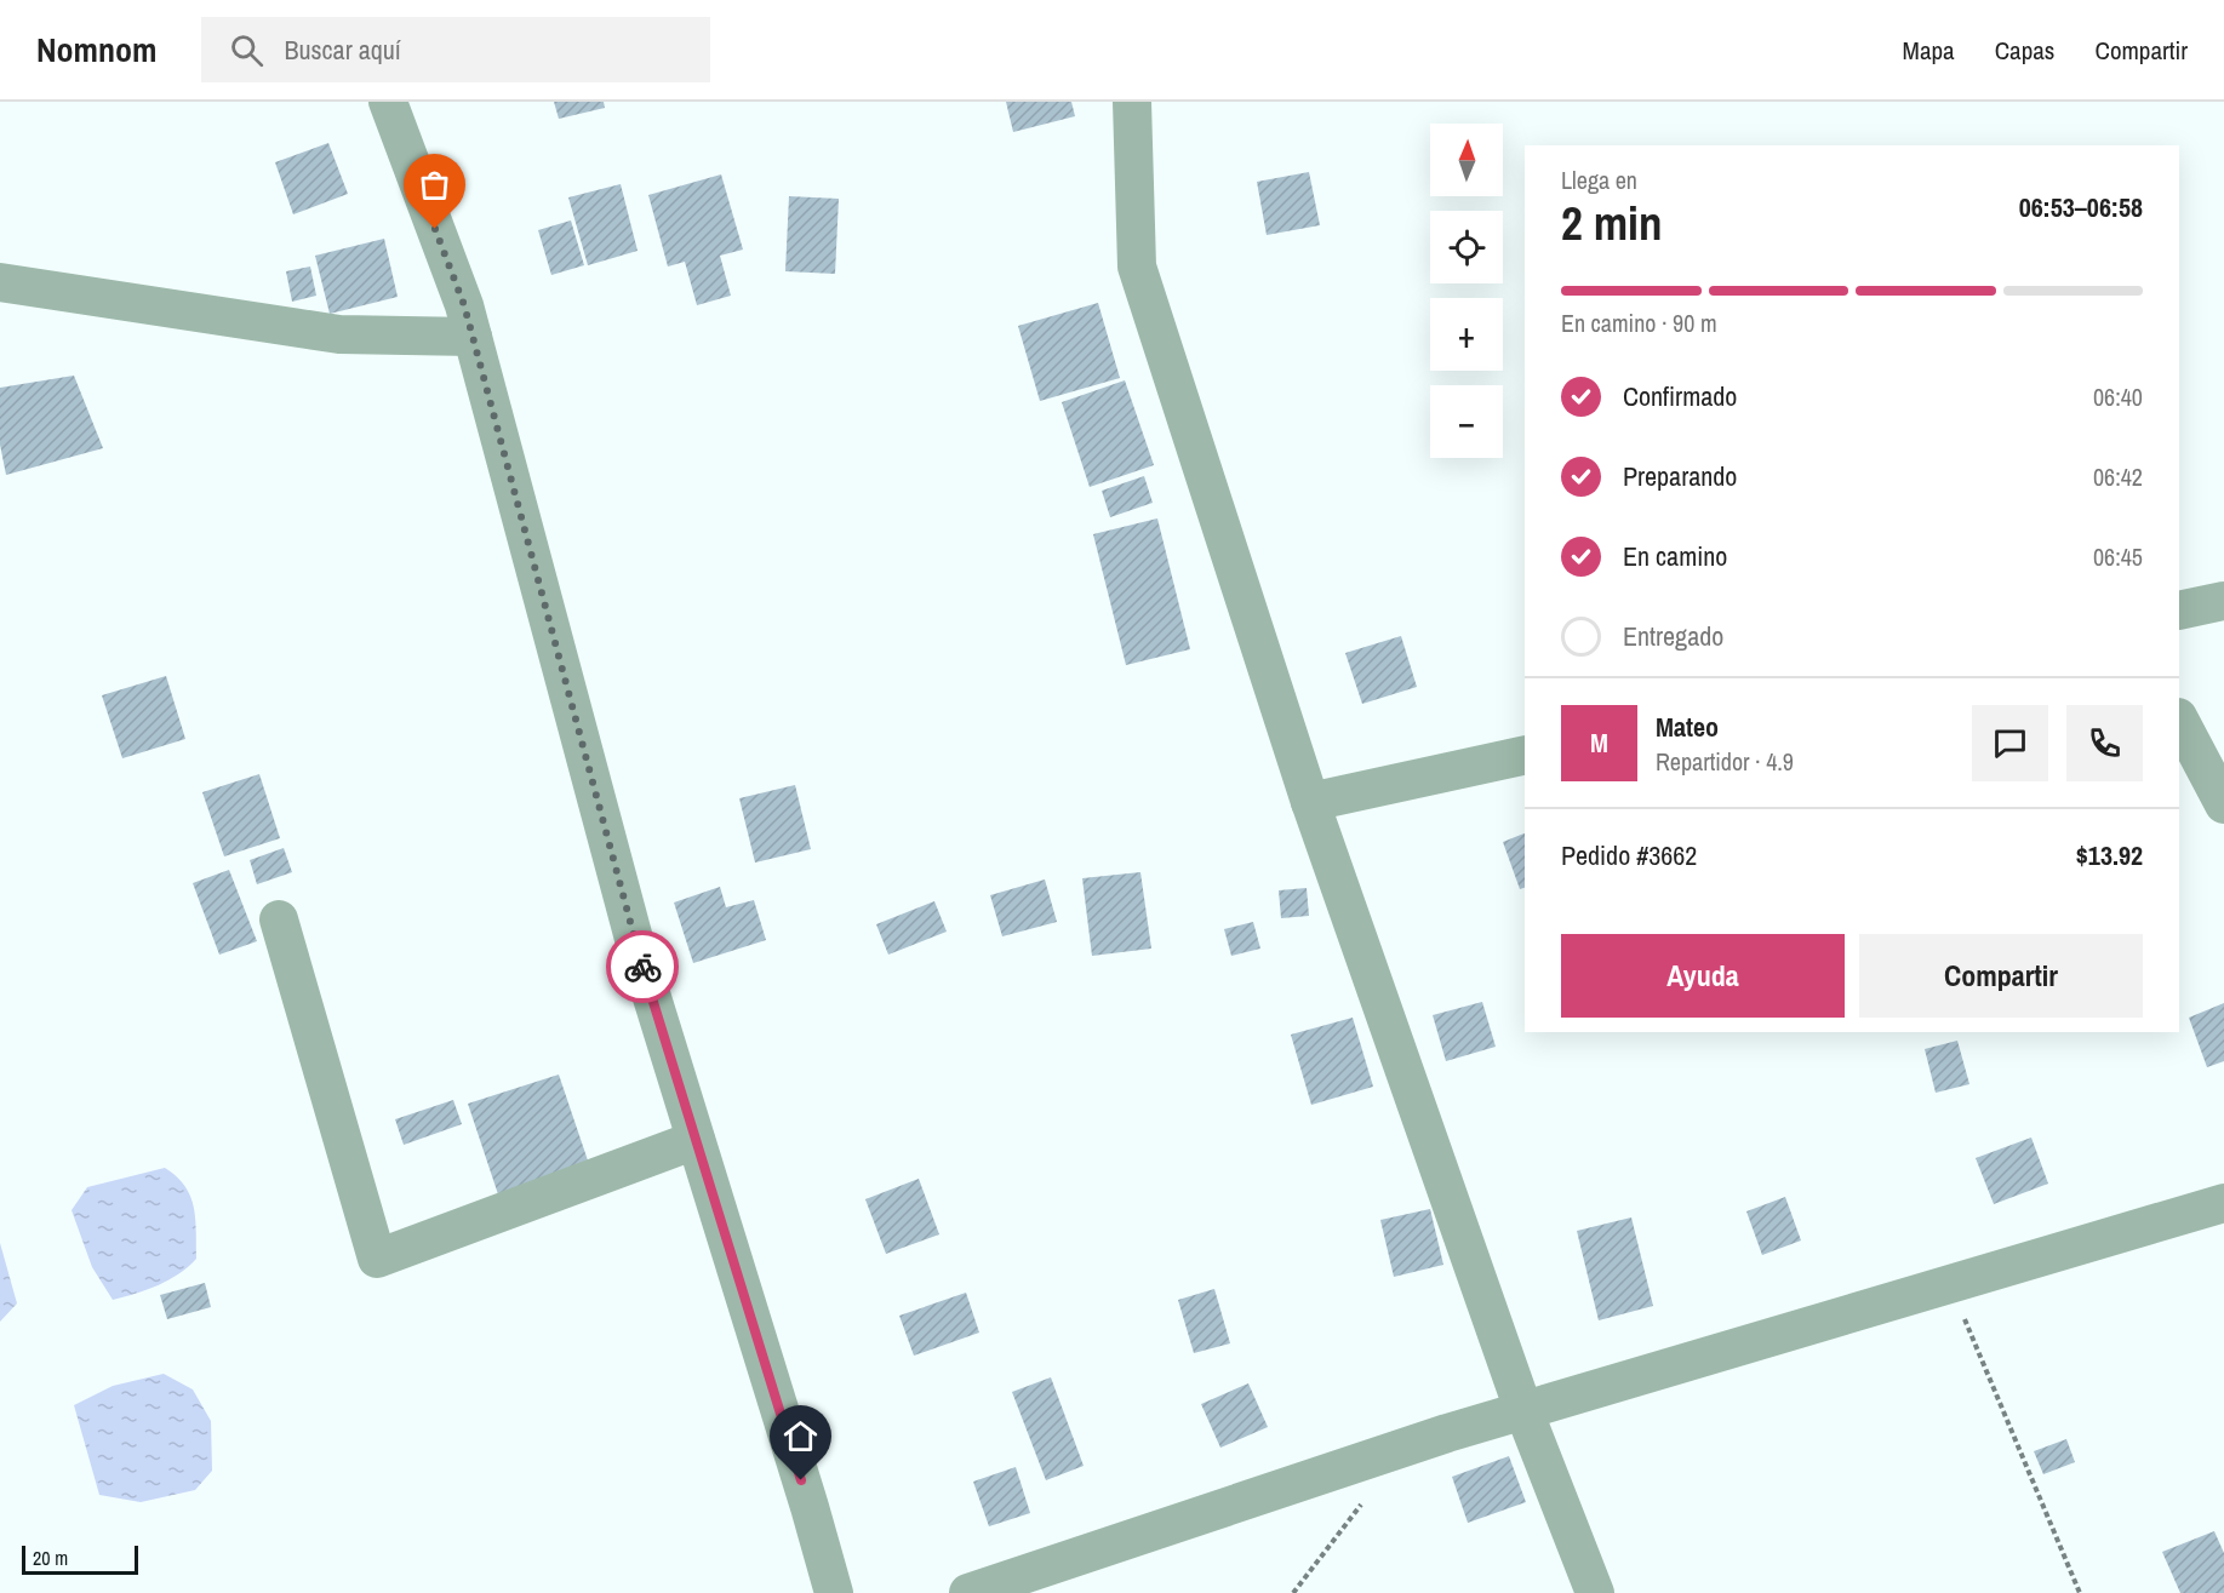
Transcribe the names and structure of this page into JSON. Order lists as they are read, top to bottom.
{
  "scale_bar": "20 m",
  "north": "top",
  "page": {
    "header": "Nomnom",
    "search": "Buscar aquí",
    "nav": ["Mapa", "Capas", "Compartir"],
    "map_buttons": ["+", "−"],
    "heading": ["2 min", "Llega en", "06:53–06:58"],
    "panel": [
      "Mateo",
      "Repartidor · 4.9",
      "Pedido #3662",
      "$13.92"
    ],
    "bar": "En camino · 90 m",
    "list": [
      ["Confirmado", "06:40"],
      ["Preparando", "06:42"],
      ["En camino", "06:45"],
      "Entregado"
    ],
    "round": "M",
    "buttons": ["Ayuda", "Compartir"],
    "scale": "20 m"
  }
}
